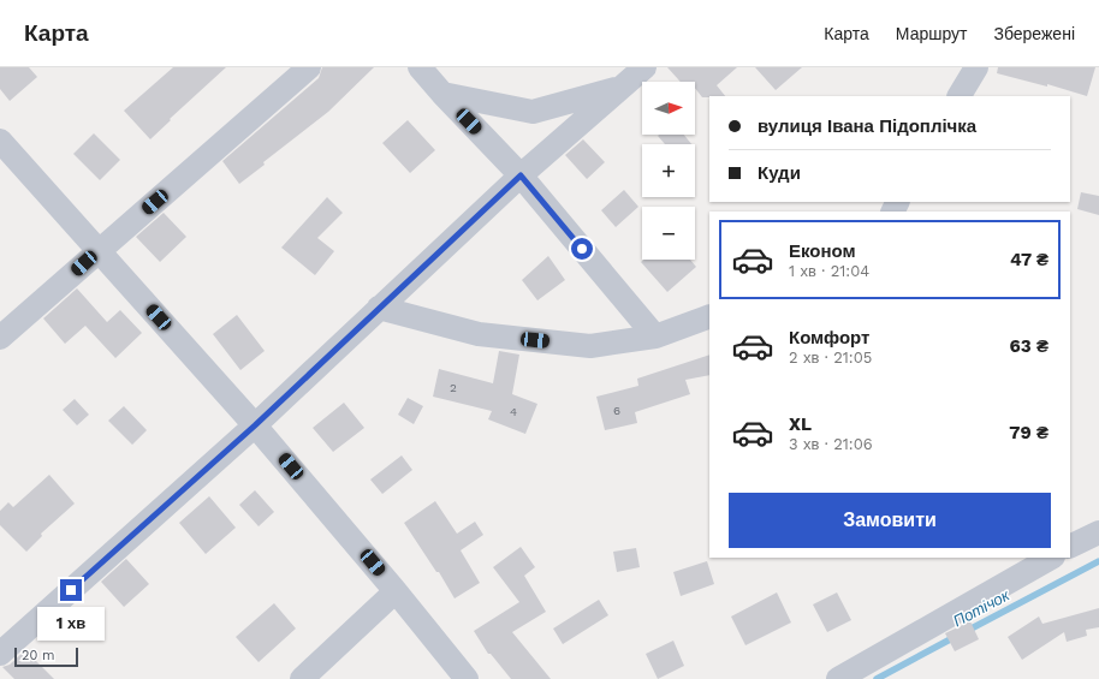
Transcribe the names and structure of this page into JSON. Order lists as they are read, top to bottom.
{
  "water": ["Потічок"],
  "house_numbers": ["2", "6", "4"],
  "scale_bar": "20 m",
  "north": "right",
  "page": {
    "header": "Карта",
    "nav": ["Карта", "Маршрут", "Збережені"],
    "map_buttons": ["+", "−"],
    "banner": ["вулиця Івана Підоплічка", "Куди"],
    "list": [
      {
        "name": "Економ",
        "note": "1 хв · 21:04",
        "value": "47 ₴"
      },
      {
        "name": "Комфорт",
        "note": "2 хв · 21:05",
        "value": "63 ₴"
      },
      {
        "name": "XL",
        "note": "3 хв · 21:06",
        "value": "79 ₴"
      }
    ],
    "buttons": "Замовити",
    "bubble": "1 хв",
    "scale": "20 m"
  }
}
